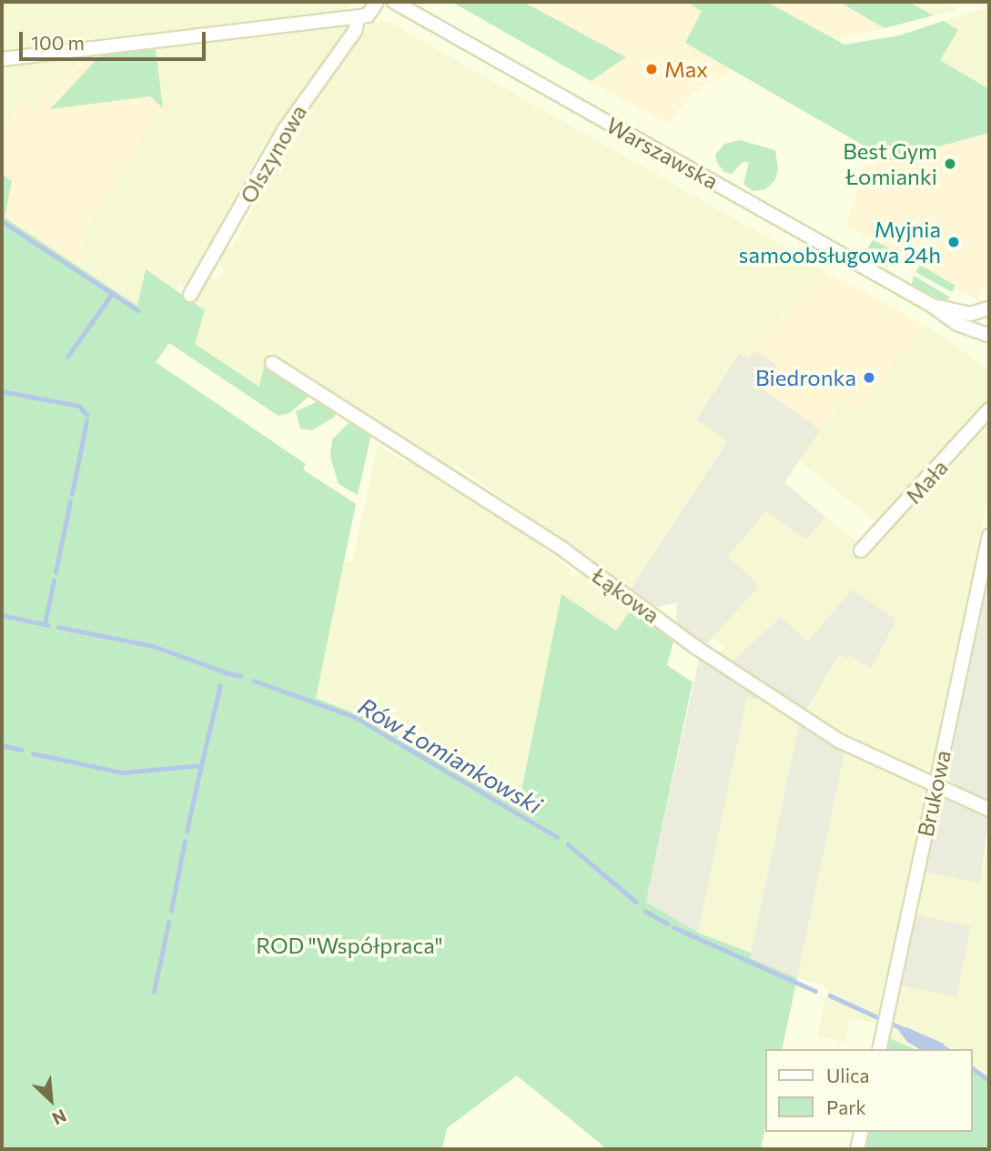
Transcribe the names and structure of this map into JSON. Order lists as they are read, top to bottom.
{
  "streets": {
    "street": [
      "Warszawska",
      "Olszynowa",
      "Mała",
      "Łąkowa",
      "Brukowa"
    ]
  },
  "crossings": [
    ["Łąkowa", "Brukowa"]
  ],
  "water": ["Rów Łomiankowski"],
  "parks": ["ROD \"Współpraca\""],
  "places": [
    "Max",
    "Best Gym Łomianki",
    "Myjnia samoobsługowa 24h",
    "Biedronka"
  ],
  "legend": ["Ulica", "Park"],
  "scale_bar": "100 m",
  "north": "bottom right"
}
